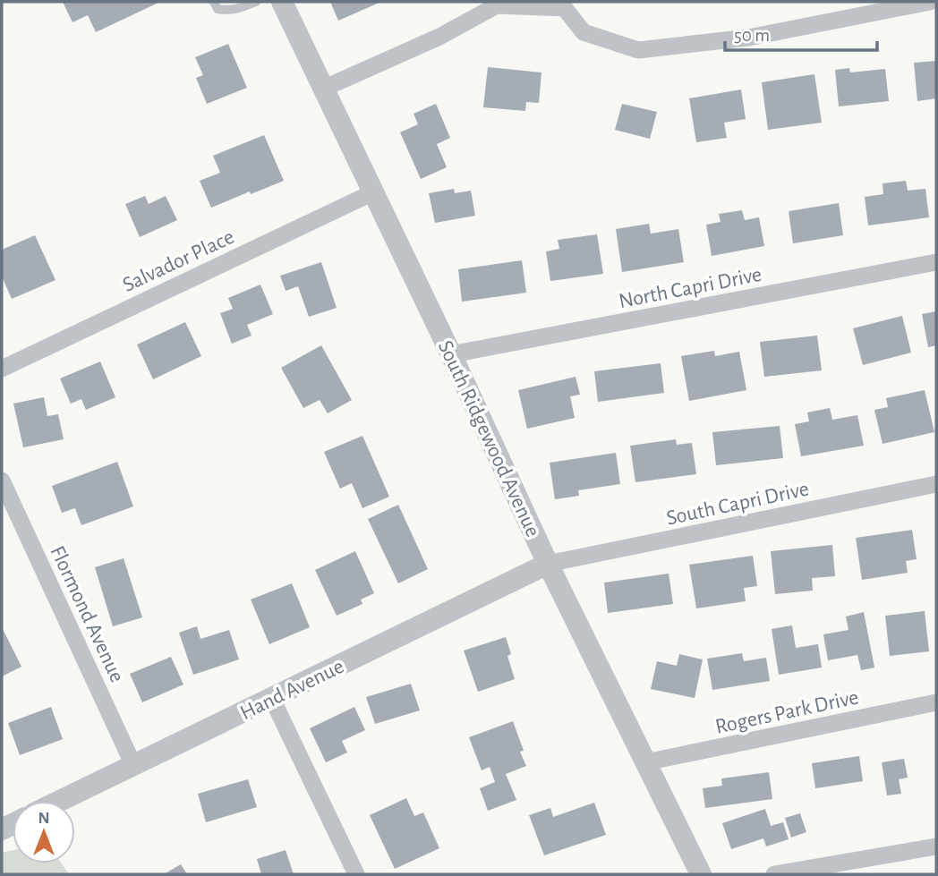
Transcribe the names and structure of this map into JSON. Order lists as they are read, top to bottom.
{
  "streets": {
    "street": [
      "Salvador Place",
      "North Capri Drive",
      "South Ridgewood Avenue",
      "South Capri Drive",
      "Flormond Avenue",
      "Hand Avenue",
      "Rogers Park Drive"
    ]
  },
  "crossings": [
    ["Salvador Place", "South Ridgewood Avenue"],
    ["North Capri Drive", "South Ridgewood Avenue"],
    ["South Ridgewood Avenue", "South Capri Drive"],
    ["South Ridgewood Avenue", "Hand Avenue"],
    ["South Ridgewood Avenue", "Rogers Park Drive"],
    ["South Capri Drive", "Hand Avenue"],
    ["Flormond Avenue", "Hand Avenue"]
  ],
  "scale_bar": "50 m",
  "north": "top"
}
